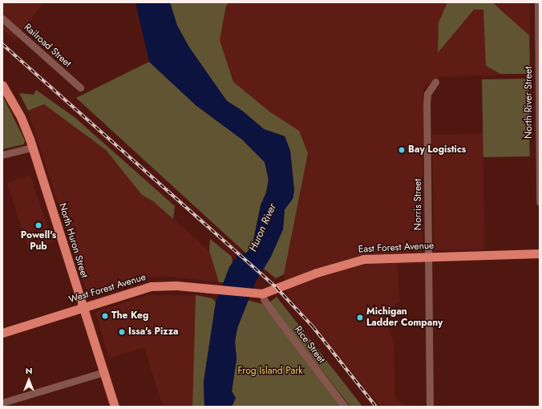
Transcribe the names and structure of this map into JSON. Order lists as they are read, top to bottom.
{
  "streets": {
    "main road": ["North Huron Street", "East Forest Avenue", "West Forest Avenue"],
    "street": [
      "Railroad Street",
      "North River Street",
      "Norris Street",
      "Rice Street"
    ]
  },
  "crossings": [
    ["Norris Street", "East Forest Avenue"],
    ["North Huron Street", "West Forest Avenue"],
    ["East Forest Avenue", "West Forest Avenue"],
    ["East Forest Avenue", "Rice Street"],
    ["West Forest Avenue", "Rice Street"]
  ],
  "water": ["Huron River"],
  "parks": ["Frog Island Park"],
  "places": [
    "Bay Logistics",
    "Powell's Pub",
    "The Keg",
    "Michigan Ladder Company",
    "Issa's Pizza"
  ],
  "north": "top"
}
